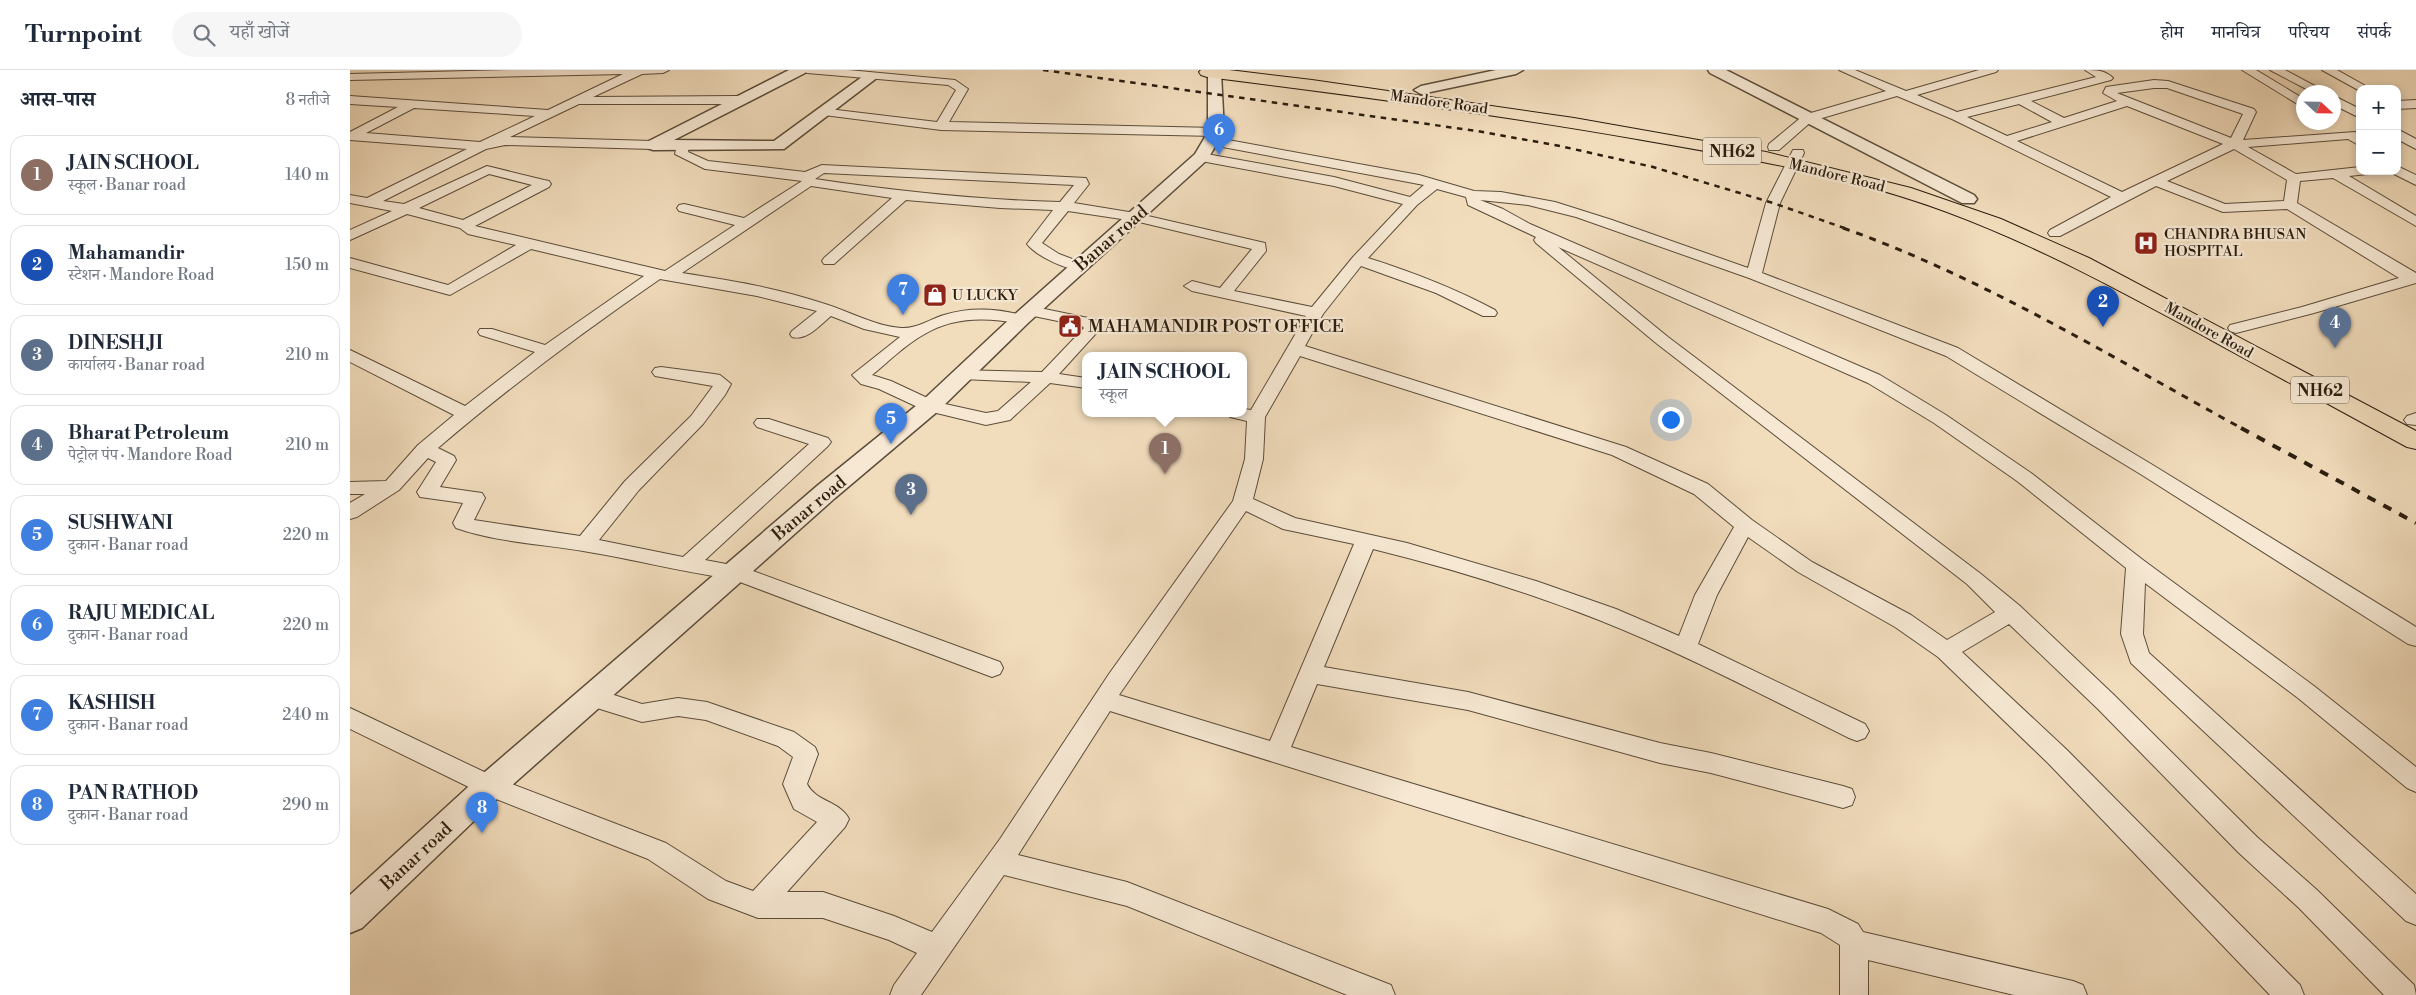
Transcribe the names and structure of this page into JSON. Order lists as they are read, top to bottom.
{
  "streets": {
    "highway": ["Mandore Road", "NH62"],
    "street": ["Banar road"]
  },
  "places": {
    "hospital": ["CHANDRA BHUSAN HOSPITAL"],
    "shop": ["U LUCKY"],
    "public building": ["MAHAMANDIR POST OFFICE"]
  },
  "north": "right",
  "page": {
    "header": "Turnpoint",
    "search": "यहाँ खोजें",
    "nav": [
      "होम",
      "मानचित्र",
      "परिचय",
      "संपर्क"
    ],
    "heading": ["आस-पास", "8 नतीजे"],
    "map_buttons": ["+", "−"],
    "pins": [
      "6",
      "7",
      "2",
      "4",
      "5",
      "1",
      "3",
      "8"
    ],
    "list": [
      {
        "mark": "1",
        "name": "JAIN SCHOOL",
        "note": "स्कूल · Banar road",
        "value": "140 m"
      },
      {
        "mark": "2",
        "name": "Mahamandir",
        "note": "स्टेशन · Mandore Road",
        "value": "150 m"
      },
      {
        "mark": "3",
        "name": "DINESH JI",
        "note": "कार्यालय · Banar road",
        "value": "210 m"
      },
      {
        "mark": "4",
        "name": "Bharat Petroleum",
        "note": "पेट्रोल पंप · Mandore Road",
        "value": "210 m"
      },
      {
        "mark": "5",
        "name": "SUSHWANI",
        "note": "दुकान · Banar road",
        "value": "220 m"
      },
      {
        "mark": "6",
        "name": "RAJU MEDICAL",
        "note": "दुकान · Banar road",
        "value": "220 m"
      },
      {
        "mark": "7",
        "name": "KASHISH",
        "note": "दुकान · Banar road",
        "value": "240 m"
      },
      {
        "mark": "8",
        "name": "PAN RATHOD",
        "note": "दुकान · Banar road",
        "value": "290 m"
      }
    ],
    "popup": ["JAIN SCHOOL", "स्कूल"]
  }
}
